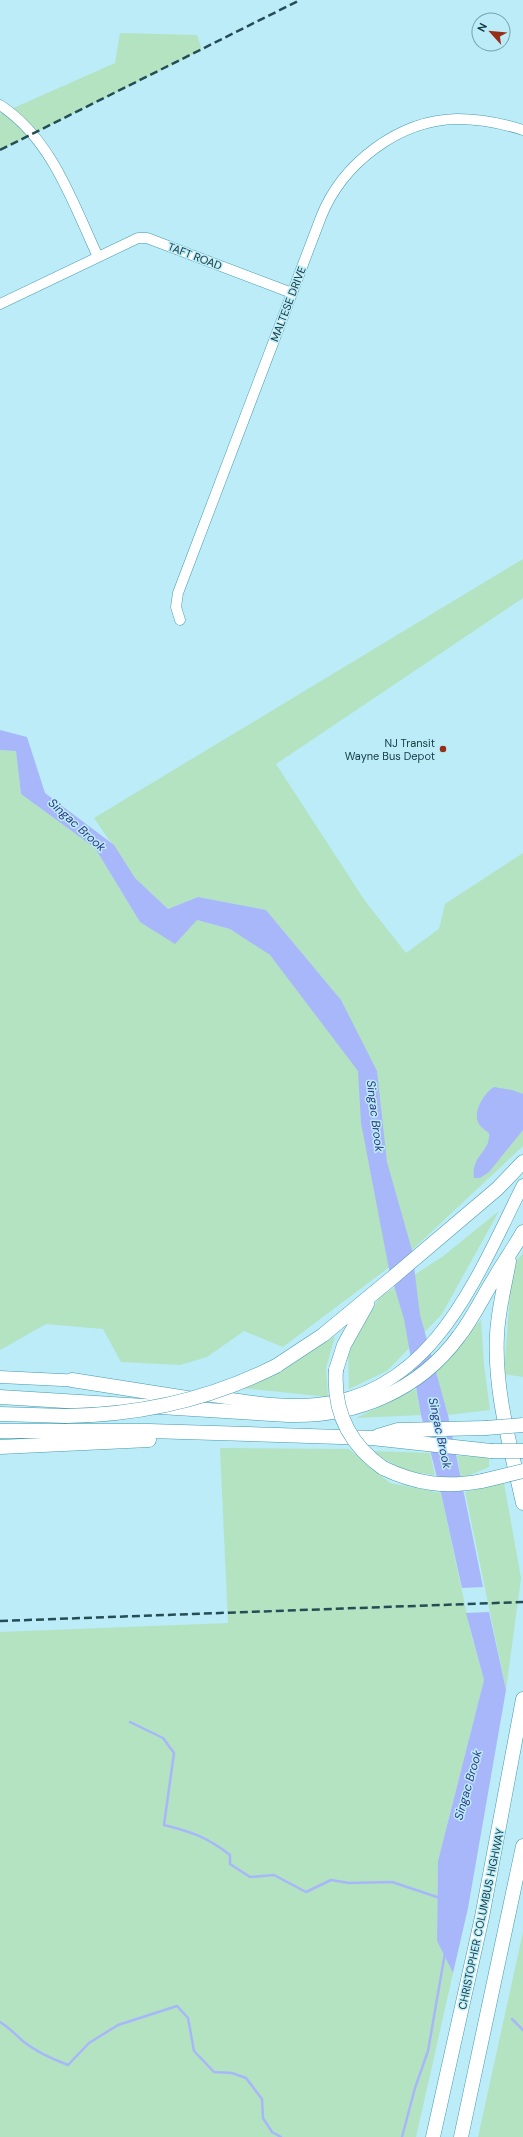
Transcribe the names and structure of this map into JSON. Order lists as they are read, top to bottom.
{
  "streets": {
    "highway": ["CHRISTOPHER COLUMBUS HIGHWAY"],
    "street": ["TAFT ROAD", "MALTESE DRIVE"]
  },
  "crossings": [
    ["TAFT ROAD", "MALTESE DRIVE"]
  ],
  "water": ["Singac Brook"],
  "places": ["NJ Transit Wayne Bus Depot"],
  "north": "top left"
}
